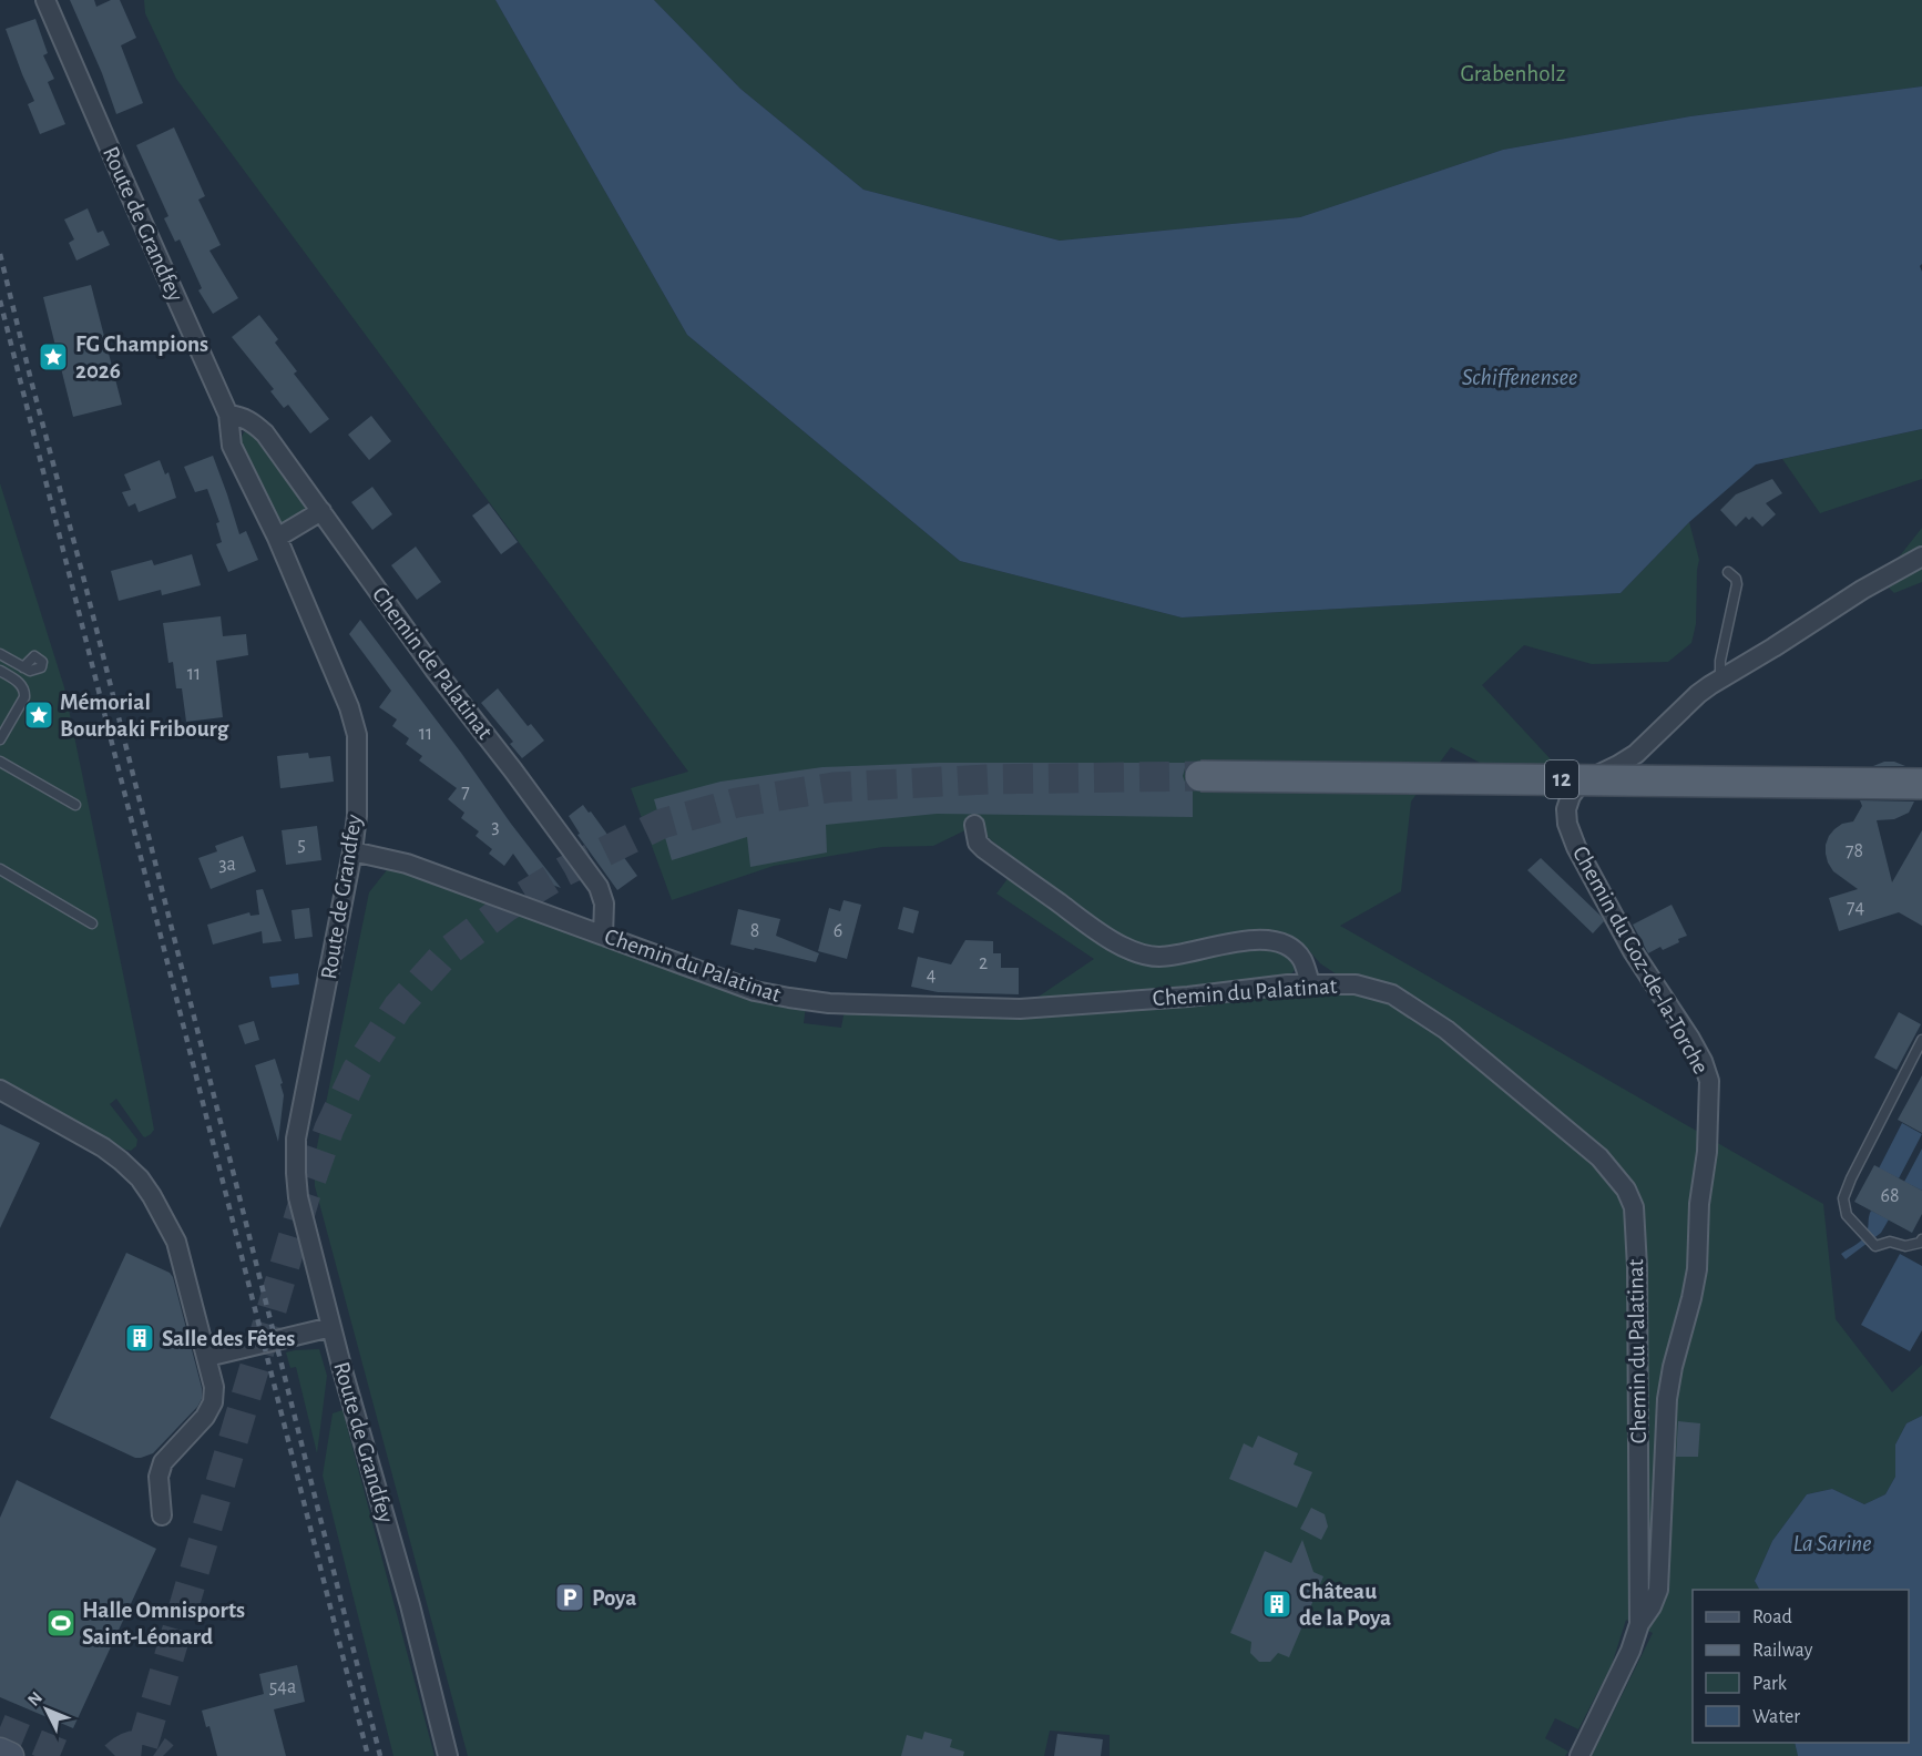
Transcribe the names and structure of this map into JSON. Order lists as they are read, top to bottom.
{
  "streets": {
    "main road": ["12"],
    "street": [
      "Route de Grandfey",
      "Chemin de Palatinat",
      "Chemin du Goz-de-la-Torche",
      "Chemin du Palatinat"
    ]
  },
  "crossings": [
    ["Route de Grandfey", "Chemin de Palatinat"],
    ["Route de Grandfey", "Chemin du Palatinat"],
    ["Chemin de Palatinat", "Chemin du Palatinat"],
    ["Chemin du Goz-de-la-Torche", "Chemin du Palatinat"]
  ],
  "water": ["Schiffenensee", "La Sarine"],
  "parks": ["Grabenholz"],
  "places": {
    "place": ["FG Champions 2026", "Mémorial Bourbaki Fribourg"],
    "building": ["Salle des Fêtes", "Château de la Poya"],
    "parking": ["Poya"],
    "sports": ["Halle Omnisports Saint-Léonard"]
  },
  "house_numbers": [
    "11",
    "11",
    "7",
    "3",
    "5",
    "78",
    "3a",
    "74",
    "8",
    "6",
    "2",
    "4",
    "68",
    "54a"
  ],
  "legend": [
    "Road",
    "Railway",
    "Park",
    "Water"
  ],
  "north": "top left"
}
